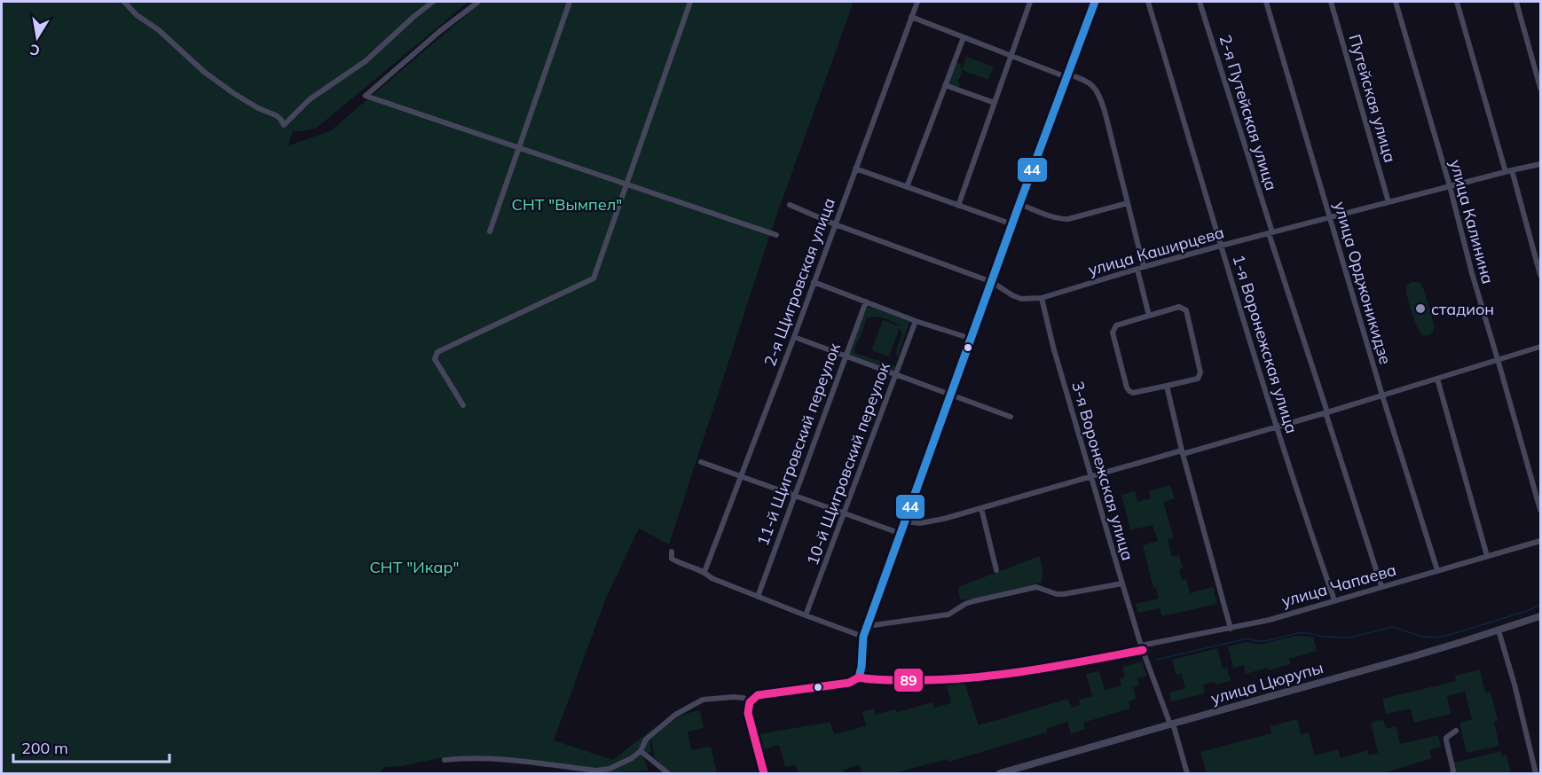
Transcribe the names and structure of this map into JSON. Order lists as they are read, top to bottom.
{
  "streets": {
    "street": [
      "Путейская улица",
      "2-я Путейская улица",
      "улица Калинина",
      "улица Каширцева",
      "2-я Щигровская улица",
      "улица Орджоникидзе",
      "1-я Воронежская улица",
      "11-й Щигровский переулок",
      "10-й Щигровский переулок",
      "3-я Воронежская улица",
      "улица Чапаева",
      "улица Цюрупы"
    ]
  },
  "crossings": [
    ["Путейская улица", "улица Каширцева"],
    ["2-я Путейская улица", "улица Каширцева"],
    ["2-я Путейская улица", "улица Чапаева"],
    ["улица Калинина", "улица Каширцева"],
    ["улица Каширцева", "2-я Щигровская улица"],
    ["улица Каширцева", "улица Орджоникидзе"],
    ["улица Каширцева", "1-я Воронежская улица"],
    ["улица Каширцева", "3-я Воронежская улица"],
    ["улица Орджоникидзе", "улица Чапаева"],
    ["1-я Воронежская улица", "улица Чапаева"],
    ["3-я Воронежская улица", "улица Чапаева"],
    ["3-я Воронежская улица", "улица Цюрупы"]
  ],
  "parks": ["СНТ \"Вымпел\"", "СНТ \"Икар\""],
  "places": ["стадион"],
  "lines": ["transit line 44", "transit line 89"],
  "scale_bar": "200 m",
  "north": "bottom"
}
